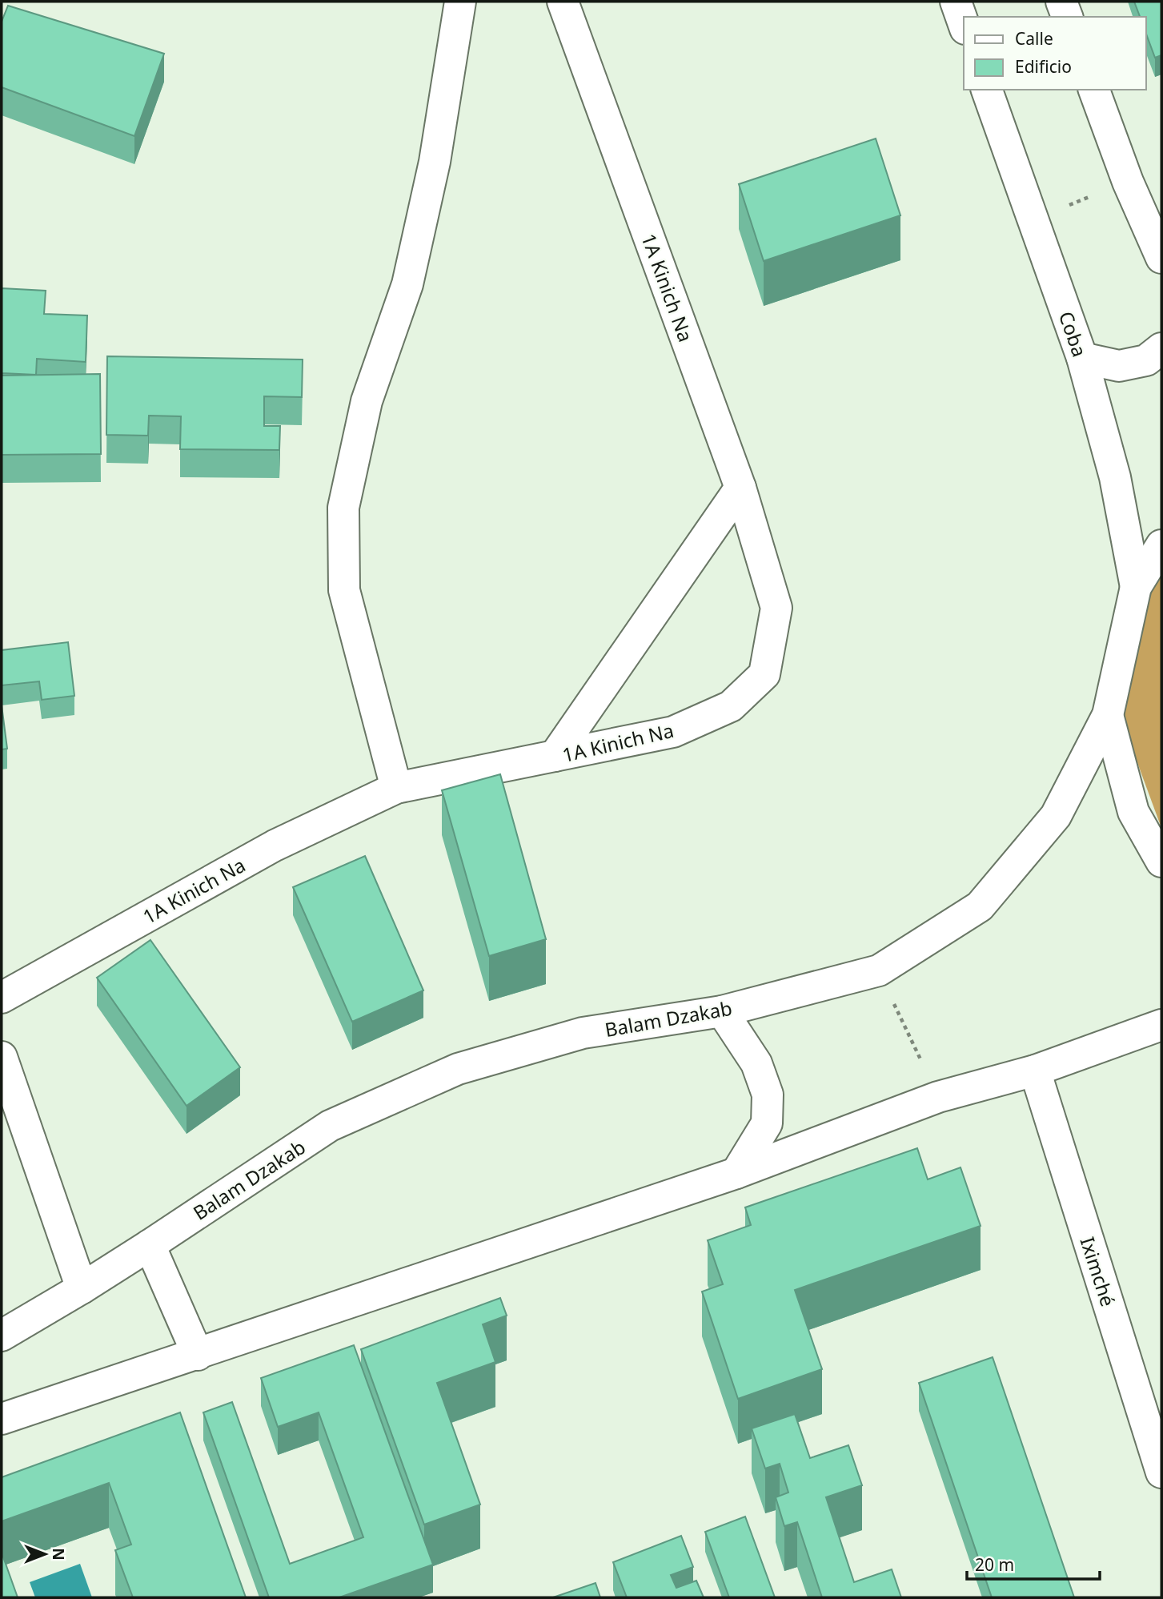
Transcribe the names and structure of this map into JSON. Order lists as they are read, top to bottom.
{
  "streets": {
    "street": [
      "1A Kinich Na",
      "Coba",
      "Balam Dzakab",
      "Iximché"
    ]
  },
  "crossings": [
    ["Coba", "Balam Dzakab"]
  ],
  "legend": ["Calle", "Edificio"],
  "scale_bar": "20 m",
  "north": "right"
}
